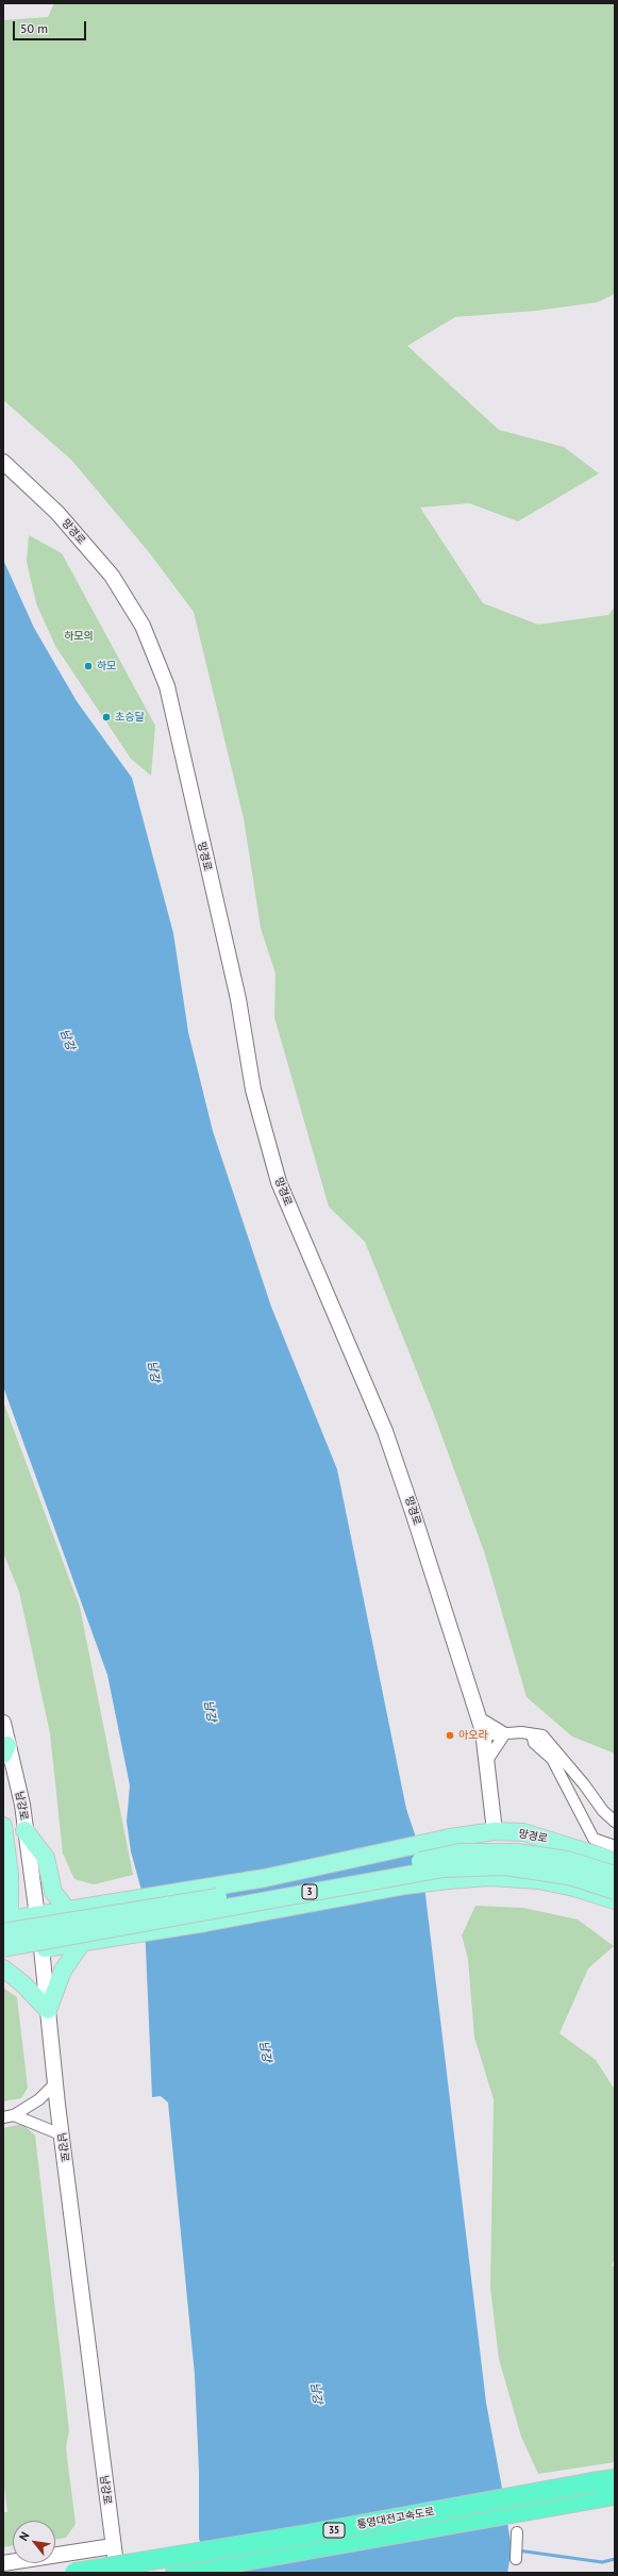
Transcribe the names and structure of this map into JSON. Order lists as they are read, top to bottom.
{
  "streets": {
    "highway": ["통영대전고속도로", "35"],
    "main road": ["망경로", "3"],
    "street": ["남강로"]
  },
  "water": ["남강"],
  "parks": ["하모의"],
  "places": ["하모", "초승달", "아오라"],
  "scale_bar": "50 m",
  "north": "top left"
}
